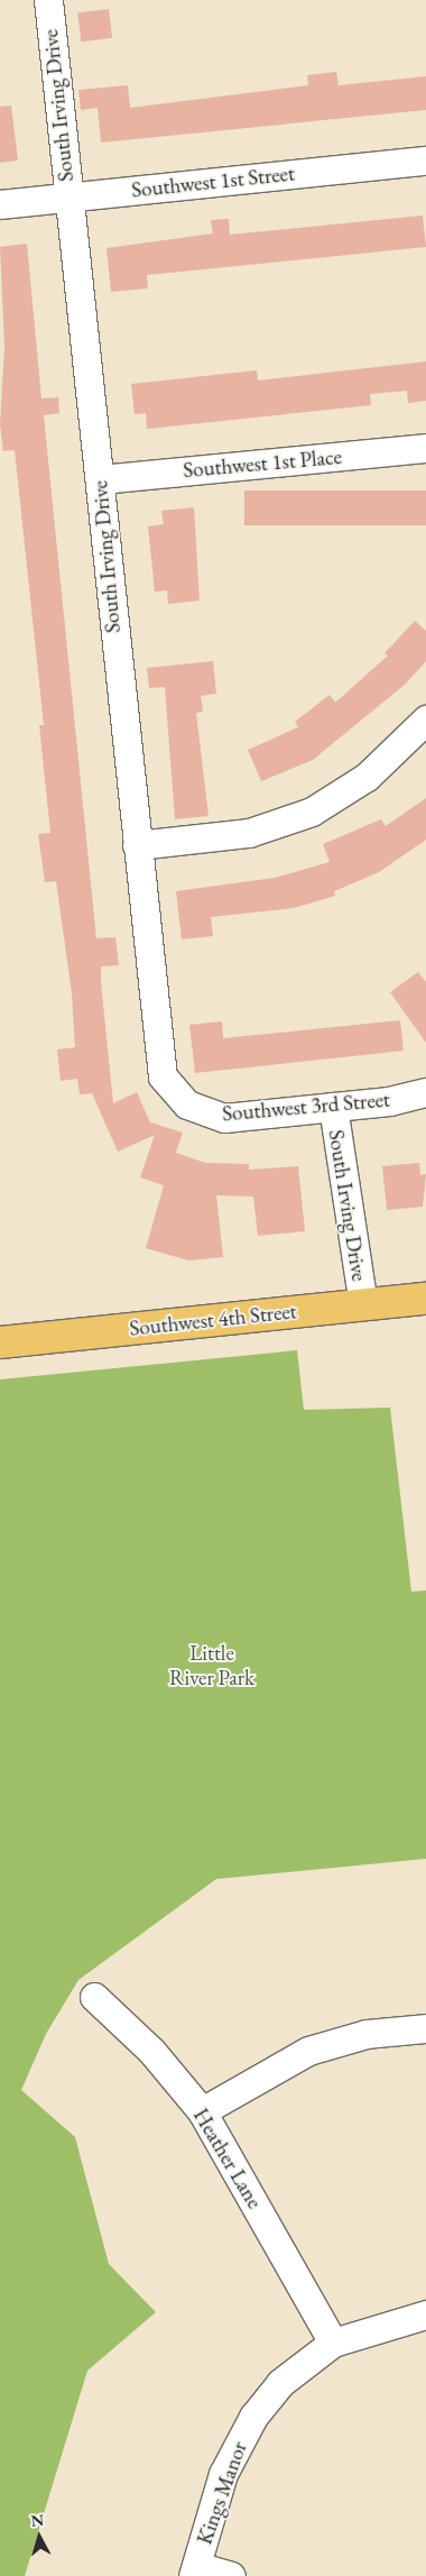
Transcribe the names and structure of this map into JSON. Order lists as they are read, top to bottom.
{
  "streets": {
    "main road": ["Southwest 4th Street"],
    "street": [
      "South Irving Drive",
      "Southwest 1st Street",
      "Southwest 1st Place",
      "Southwest 3rd Street",
      "Heather Lane",
      "Kings Manor"
    ]
  },
  "crossings": [
    ["South Irving Drive", "Southwest 1st Street"],
    ["South Irving Drive", "Southwest 1st Place"],
    ["South Irving Drive", "Southwest 3rd Street"],
    ["South Irving Drive", "Southwest 4th Street"],
    ["Heather Lane", "Kings Manor"]
  ],
  "parks": ["Little River Park"],
  "north": "top"
}
